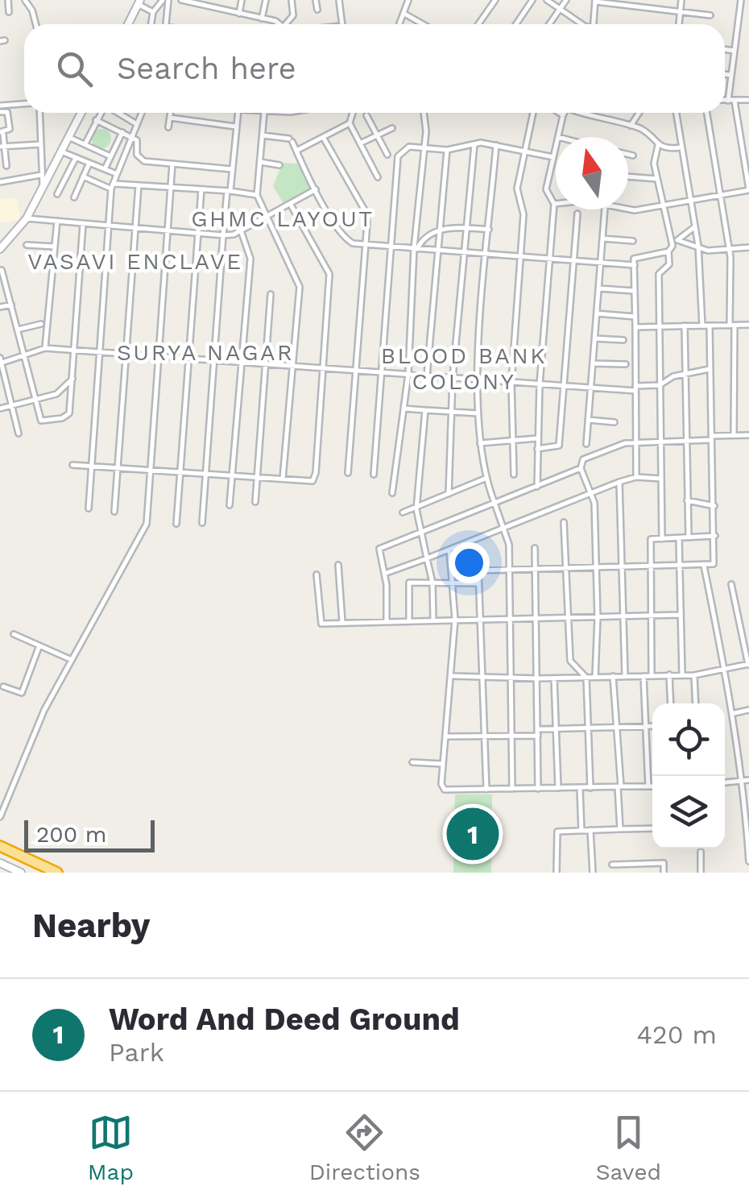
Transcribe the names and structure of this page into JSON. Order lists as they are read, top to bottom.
{
  "districts": [
    "GHMC LAYOUT",
    "VASAVI ENCLAVE",
    "SURYA NAGAR",
    "BLOOD BANK COLONY"
  ],
  "scale_bar": "200 m",
  "north": "top",
  "page": {
    "search": "Search here",
    "pins": "1",
    "scale": "200 m",
    "heading": "Nearby",
    "list": [
      {
        "mark": "1",
        "name": "Word And Deed Ground",
        "note": "Park",
        "value": "420 m"
      }
    ],
    "nav": ["Map", "Directions", "Saved"]
  }
}
